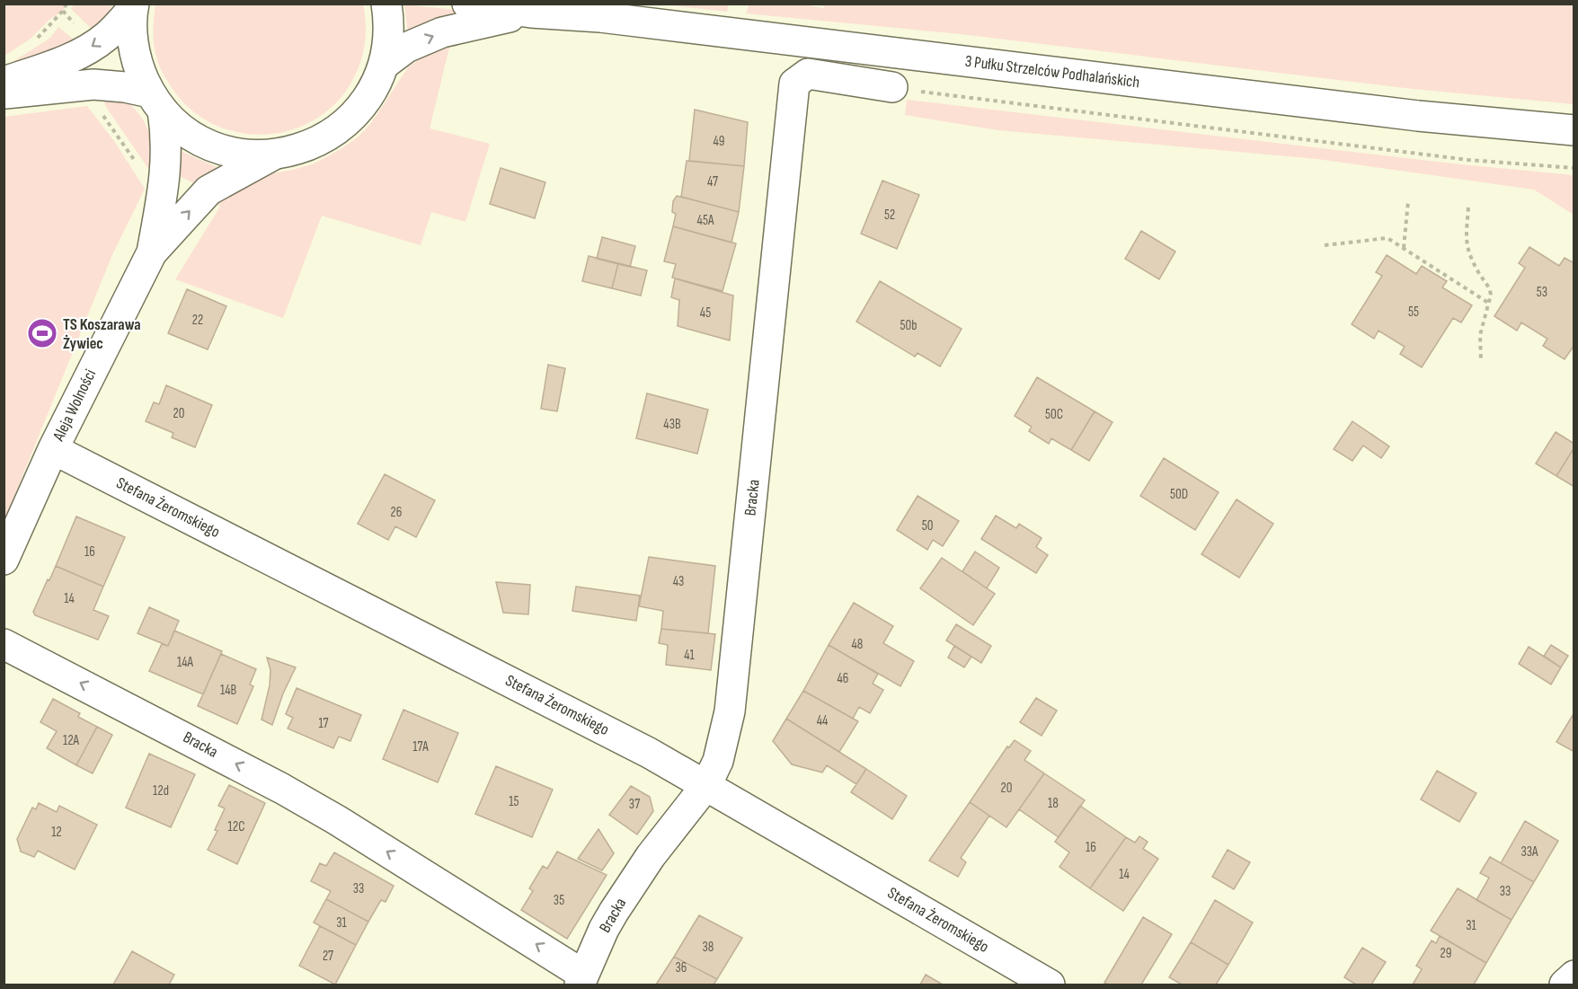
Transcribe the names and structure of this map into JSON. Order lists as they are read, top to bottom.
{
  "streets": {
    "street": [
      "3 Pułku Strzelców Podhalańskich",
      "Aleja Wolności",
      "Bracka",
      "Stefana Żeromskiego"
    ]
  },
  "crossings": [
    ["Aleja Wolności", "Stefana Żeromskiego"],
    ["Bracka", "Stefana Żeromskiego"]
  ],
  "one_way": ["Bracka"],
  "places": {
    "sports": ["TS Koszarawa Żywiec"]
  },
  "house_numbers": [
    "49",
    "47",
    "52",
    "45A",
    "53",
    "55",
    "45",
    "22",
    "50b",
    "20",
    "50C",
    "43B",
    "50D",
    "26",
    "50",
    "16",
    "43",
    "14",
    "48",
    "41",
    "14A",
    "46",
    "14B",
    "44",
    "17",
    "12A",
    "17A",
    "20",
    "12d",
    "15",
    "18",
    "37",
    "12C",
    "12",
    "16",
    "33A",
    "14",
    "33",
    "33",
    "35",
    "31",
    "31",
    "38",
    "29",
    "27",
    "36"
  ]
}
